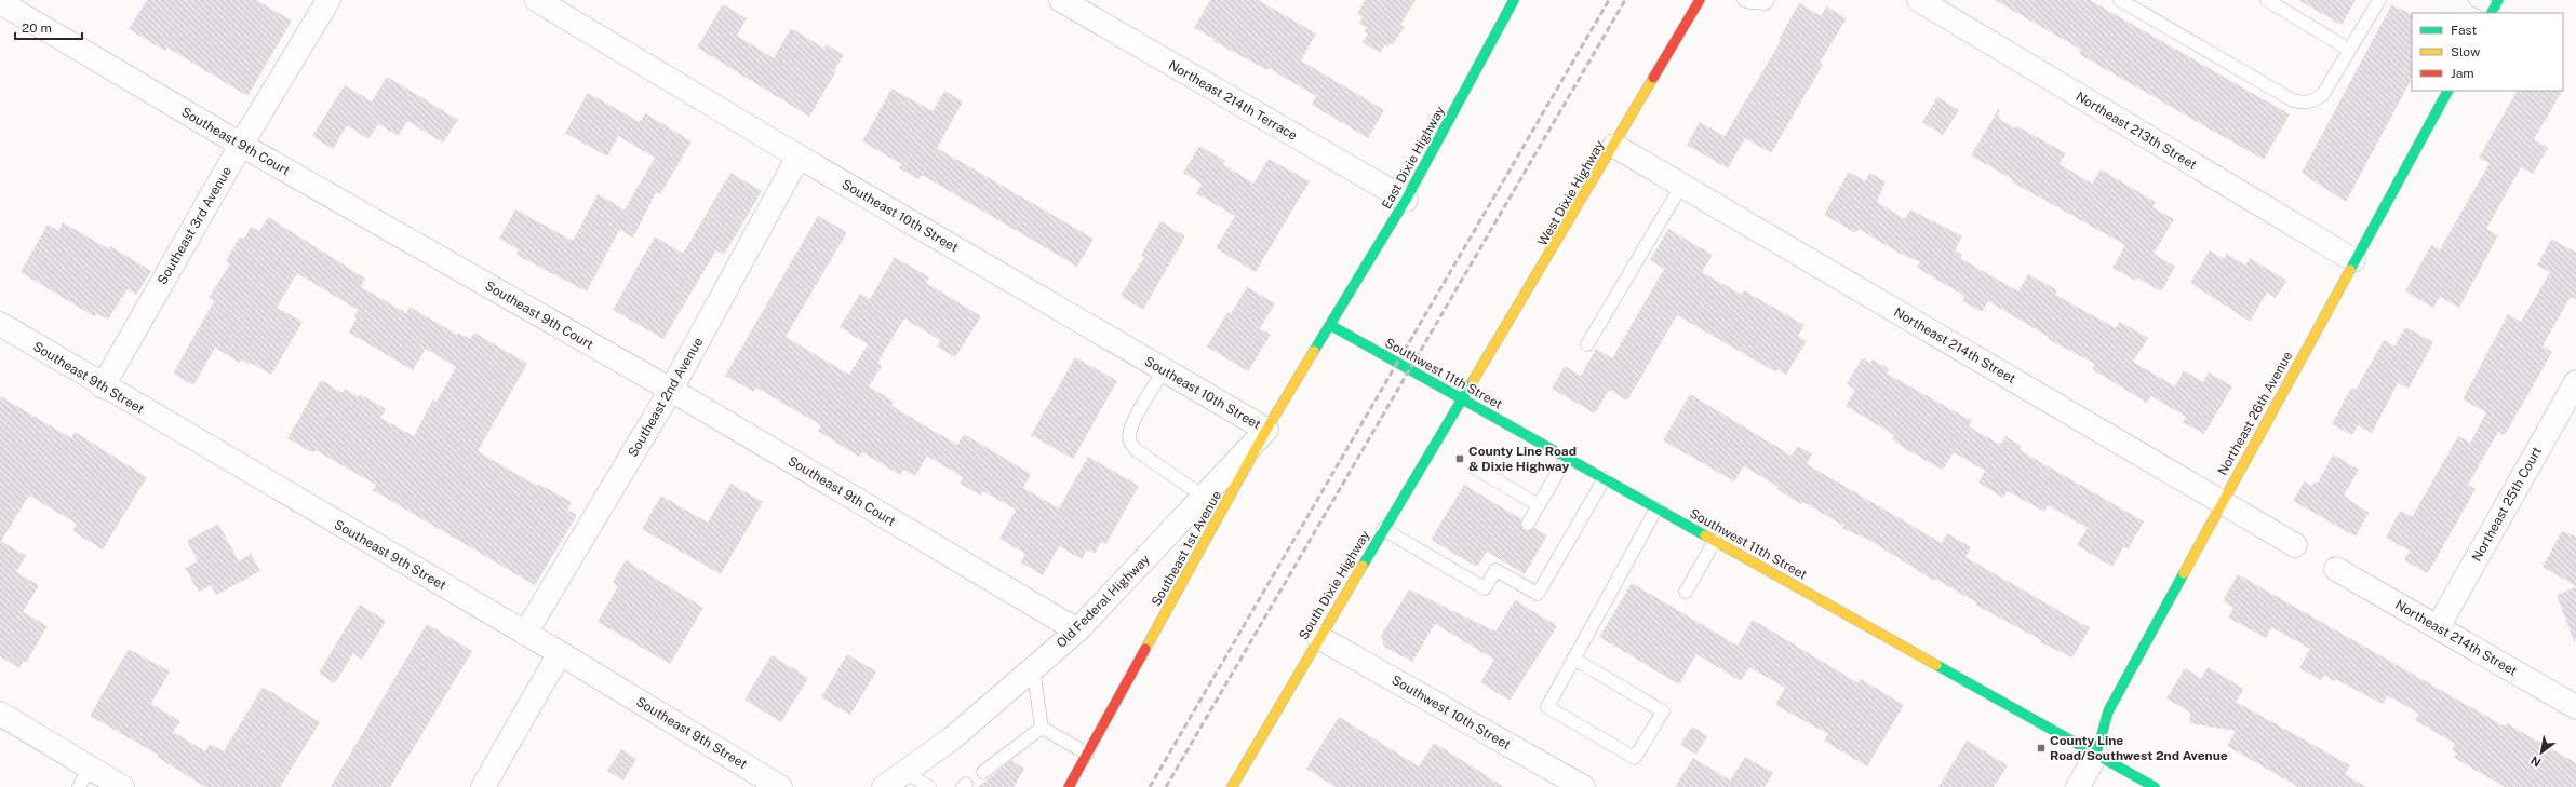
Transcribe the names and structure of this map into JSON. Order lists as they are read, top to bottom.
{
  "streets": {
    "street": [
      "Northeast 214th Terrace",
      "Northeast 213th Street",
      "Southeast 9th Court",
      "East Dixie Highway",
      "West Dixie Highway",
      "Southeast 10th Street",
      "Southeast 3rd Avenue",
      "Northeast 214th Street",
      "Southwest 11th Street",
      "Southeast 9th Street",
      "Southeast 2nd Avenue",
      "Northeast 26th Avenue",
      "Northeast 25th Court",
      "Southeast 1st Avenue",
      "South Dixie Highway",
      "Old Federal Highway",
      "Southwest 10th Street"
    ]
  },
  "crossings": [
    ["Northeast 214th Terrace", "East Dixie Highway"],
    ["Northeast 213th Street", "Northeast 26th Avenue"],
    ["Southeast 9th Court", "Southeast 3rd Avenue"],
    ["Southeast 9th Court", "Southeast 2nd Avenue"],
    ["Southeast 9th Court", "Old Federal Highway"],
    ["East Dixie Highway", "Southwest 11th Street"],
    ["East Dixie Highway", "Southeast 1st Avenue"],
    ["West Dixie Highway", "Northeast 214th Street"],
    ["West Dixie Highway", "Southwest 11th Street"],
    ["West Dixie Highway", "South Dixie Highway"],
    ["Southeast 10th Street", "Southeast 2nd Avenue"],
    ["Southeast 10th Street", "Southeast 1st Avenue"],
    ["Southeast 10th Street", "Old Federal Highway"],
    ["Southeast 3rd Avenue", "Southeast 9th Street"],
    ["Northeast 214th Street", "Northeast 26th Avenue"],
    ["Northeast 214th Street", "Northeast 25th Court"],
    ["Southwest 11th Street", "Northeast 26th Avenue"],
    ["Southwest 11th Street", "Southeast 1st Avenue"],
    ["Southwest 11th Street", "South Dixie Highway"],
    ["Southeast 9th Street", "Southeast 2nd Avenue"],
    ["Southeast 1st Avenue", "Old Federal Highway"],
    ["South Dixie Highway", "Southwest 10th Street"]
  ],
  "places": {
    "transit": ["County Line Road & Dixie Highway", "County Line Road/Southwest 2nd Avenue"]
  },
  "legend": ["Fast", "Slow", "Jam"],
  "scale_bar": "20 m",
  "north": "bottom left"
}
